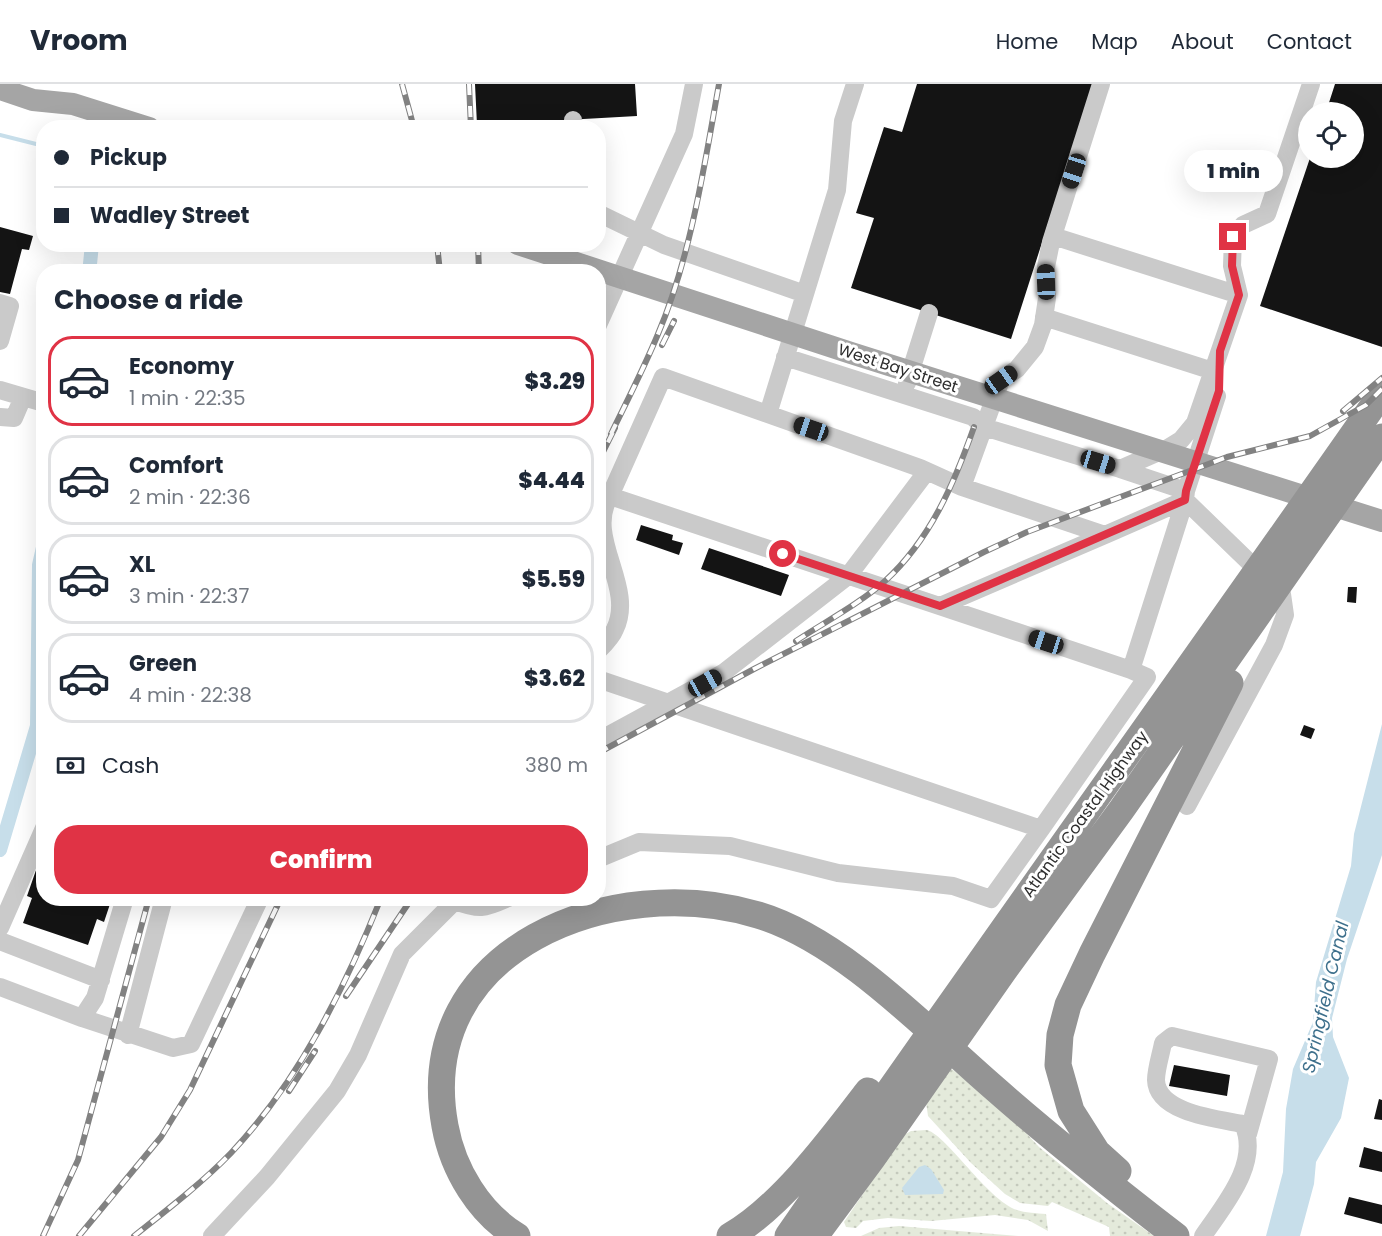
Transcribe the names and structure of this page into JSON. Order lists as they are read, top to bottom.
{
  "streets": {
    "highway": ["Atlantic Coastal Highway"],
    "main road": ["West Bay Street"]
  },
  "water": ["Springfield Canal"],
  "page": {
    "header": "Vroom",
    "nav": [
      "Home",
      "Map",
      "About",
      "Contact"
    ],
    "banner": ["Pickup", "Wadley Street"],
    "bubble": "1 min",
    "heading": "Choose a ride",
    "list": [
      {
        "name": "Economy",
        "note": "1 min · 22:35",
        "value": "$3.29"
      },
      {
        "name": "Comfort",
        "note": "2 min · 22:36",
        "value": "$4.44"
      },
      {
        "name": "XL",
        "note": "3 min · 22:37",
        "value": "$5.59"
      },
      {
        "name": "Green",
        "note": "4 min · 22:38",
        "value": "$3.62"
      }
    ],
    "pay": ["Cash", "380 m"],
    "buttons": "Confirm"
  }
}
